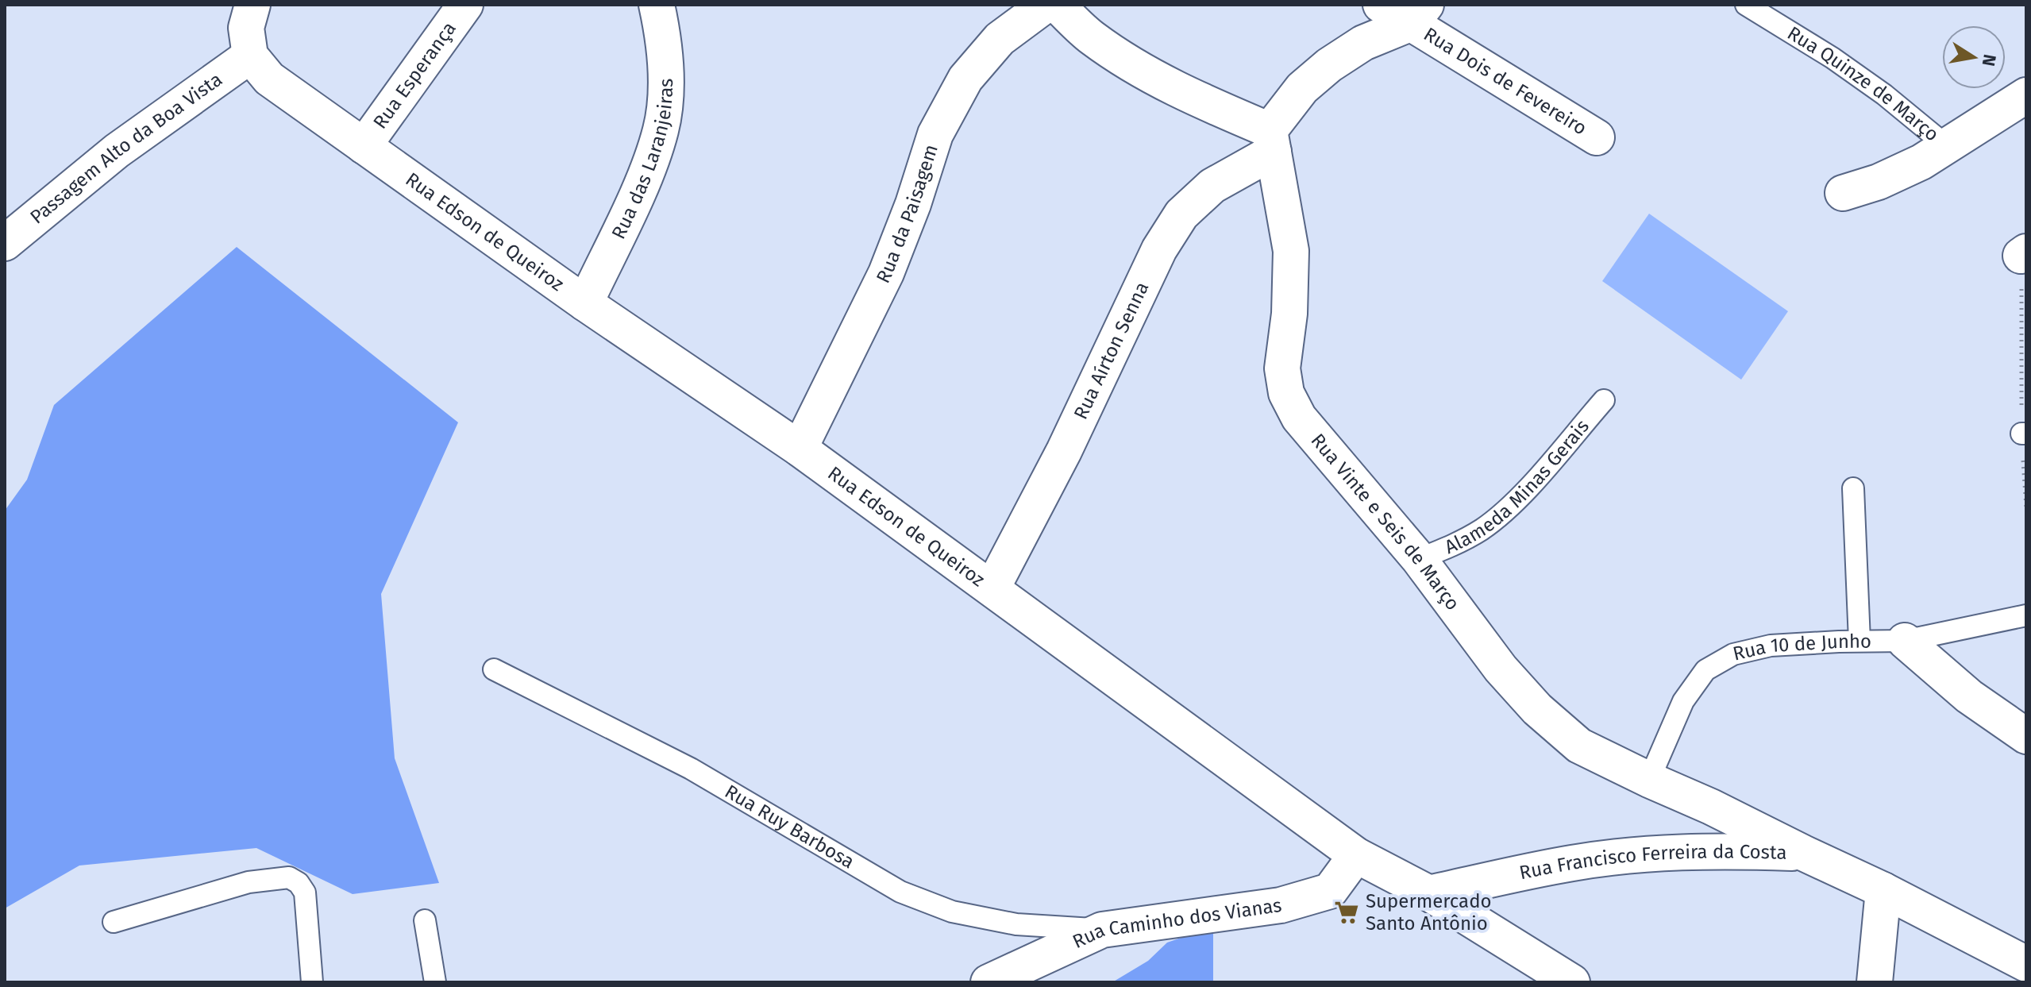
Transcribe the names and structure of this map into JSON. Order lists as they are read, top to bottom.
{
  "streets": {
    "street": [
      "Rua Esperança",
      "Rua Dois de Fevereiro",
      "Passagem Alto da Boa Vista",
      "Rua das Laranjeiras",
      "Rua da Paisagem",
      "Rua Edson de Queiroz",
      "Rua Aírton Senna",
      "Rua Vinte e Seis de Março",
      "Rua Francisco Ferreira da Costa",
      "Rua Caminho dos Vianas"
    ],
    "lane": [
      "Rua Quinze de Março",
      "Alameda Minas Gerais",
      "Rua 10 de Junho",
      "Rua Ruy Barbosa"
    ]
  },
  "crossings": [
    ["Rua Esperança", "Rua Edson de Queiroz"],
    ["Passagem Alto da Boa Vista", "Rua Edson de Queiroz"],
    ["Rua das Laranjeiras", "Rua Edson de Queiroz"],
    ["Rua da Paisagem", "Rua Edson de Queiroz"],
    ["Rua Edson de Queiroz", "Rua Aírton Senna"],
    ["Rua Edson de Queiroz", "Rua Francisco Ferreira da Costa"],
    ["Rua Edson de Queiroz", "Rua Caminho dos Vianas"],
    ["Rua Aírton Senna", "Rua Vinte e Seis de Março"],
    ["Alameda Minas Gerais", "Rua Vinte e Seis de Março"],
    ["Rua Vinte e Seis de Março", "Rua 10 de Junho"],
    ["Rua Vinte e Seis de Março", "Rua Francisco Ferreira da Costa"],
    ["Rua Ruy Barbosa", "Rua Caminho dos Vianas"]
  ],
  "places": {
    "supermarket": ["Supermercado Santo Antônio"]
  },
  "north": "right"
}
